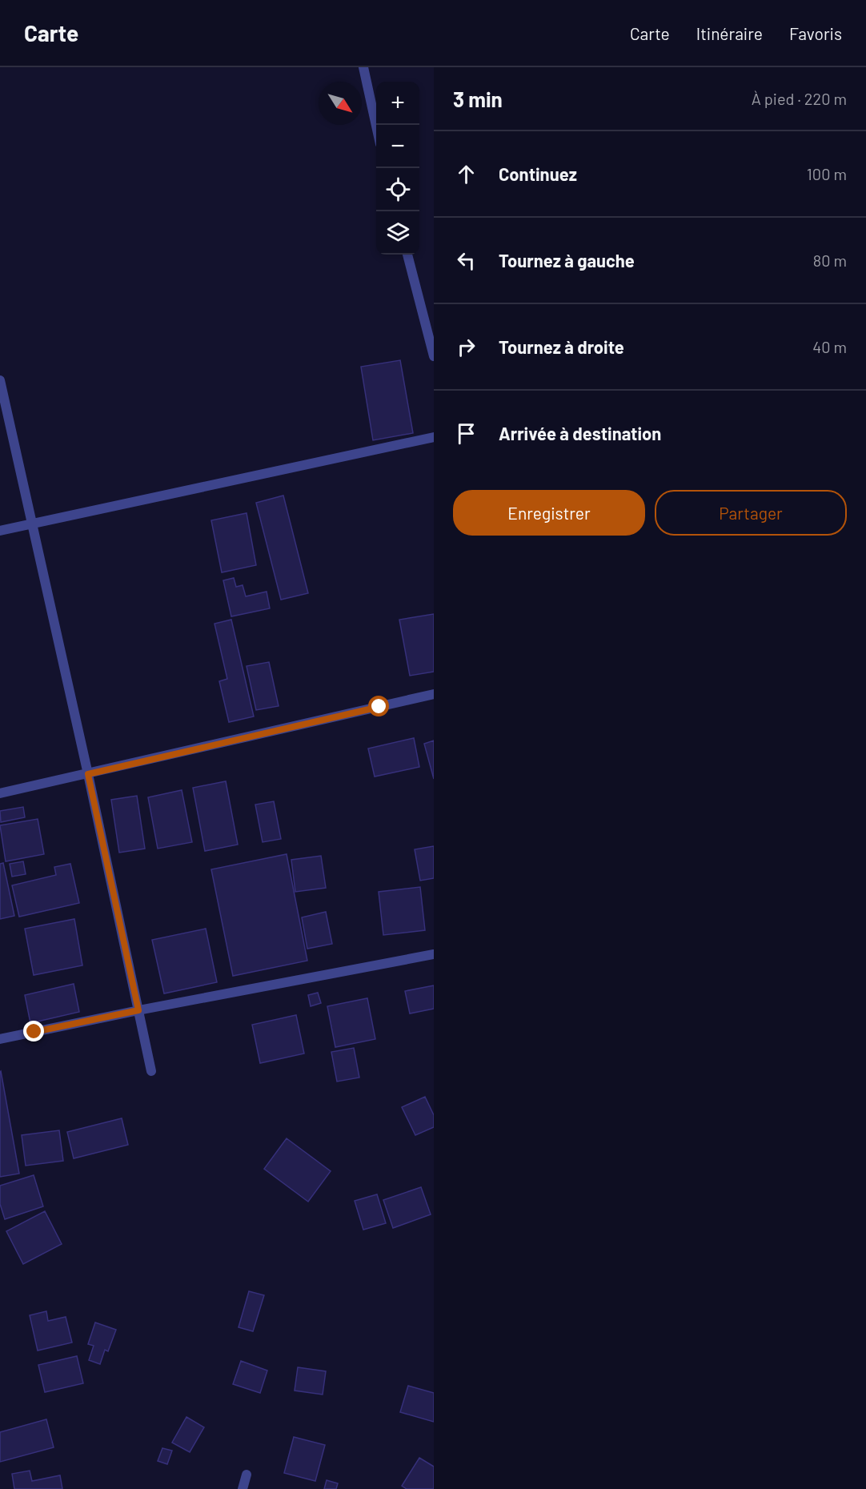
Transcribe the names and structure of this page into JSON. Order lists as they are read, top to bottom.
{
  "north": "bottom right",
  "page": {
    "header": "Carte",
    "nav": ["Carte", "Itinéraire", "Favoris"],
    "heading": ["3 min", "À pied · 220 m"],
    "map_buttons": ["+", "−"],
    "list": [
      ["Continuez", "100 m"],
      ["Tournez à gauche", "80 m"],
      ["Tournez à droite", "40 m"],
      "Arrivée à destination"
    ],
    "buttons": ["Enregistrer", "Partager"]
  }
}
